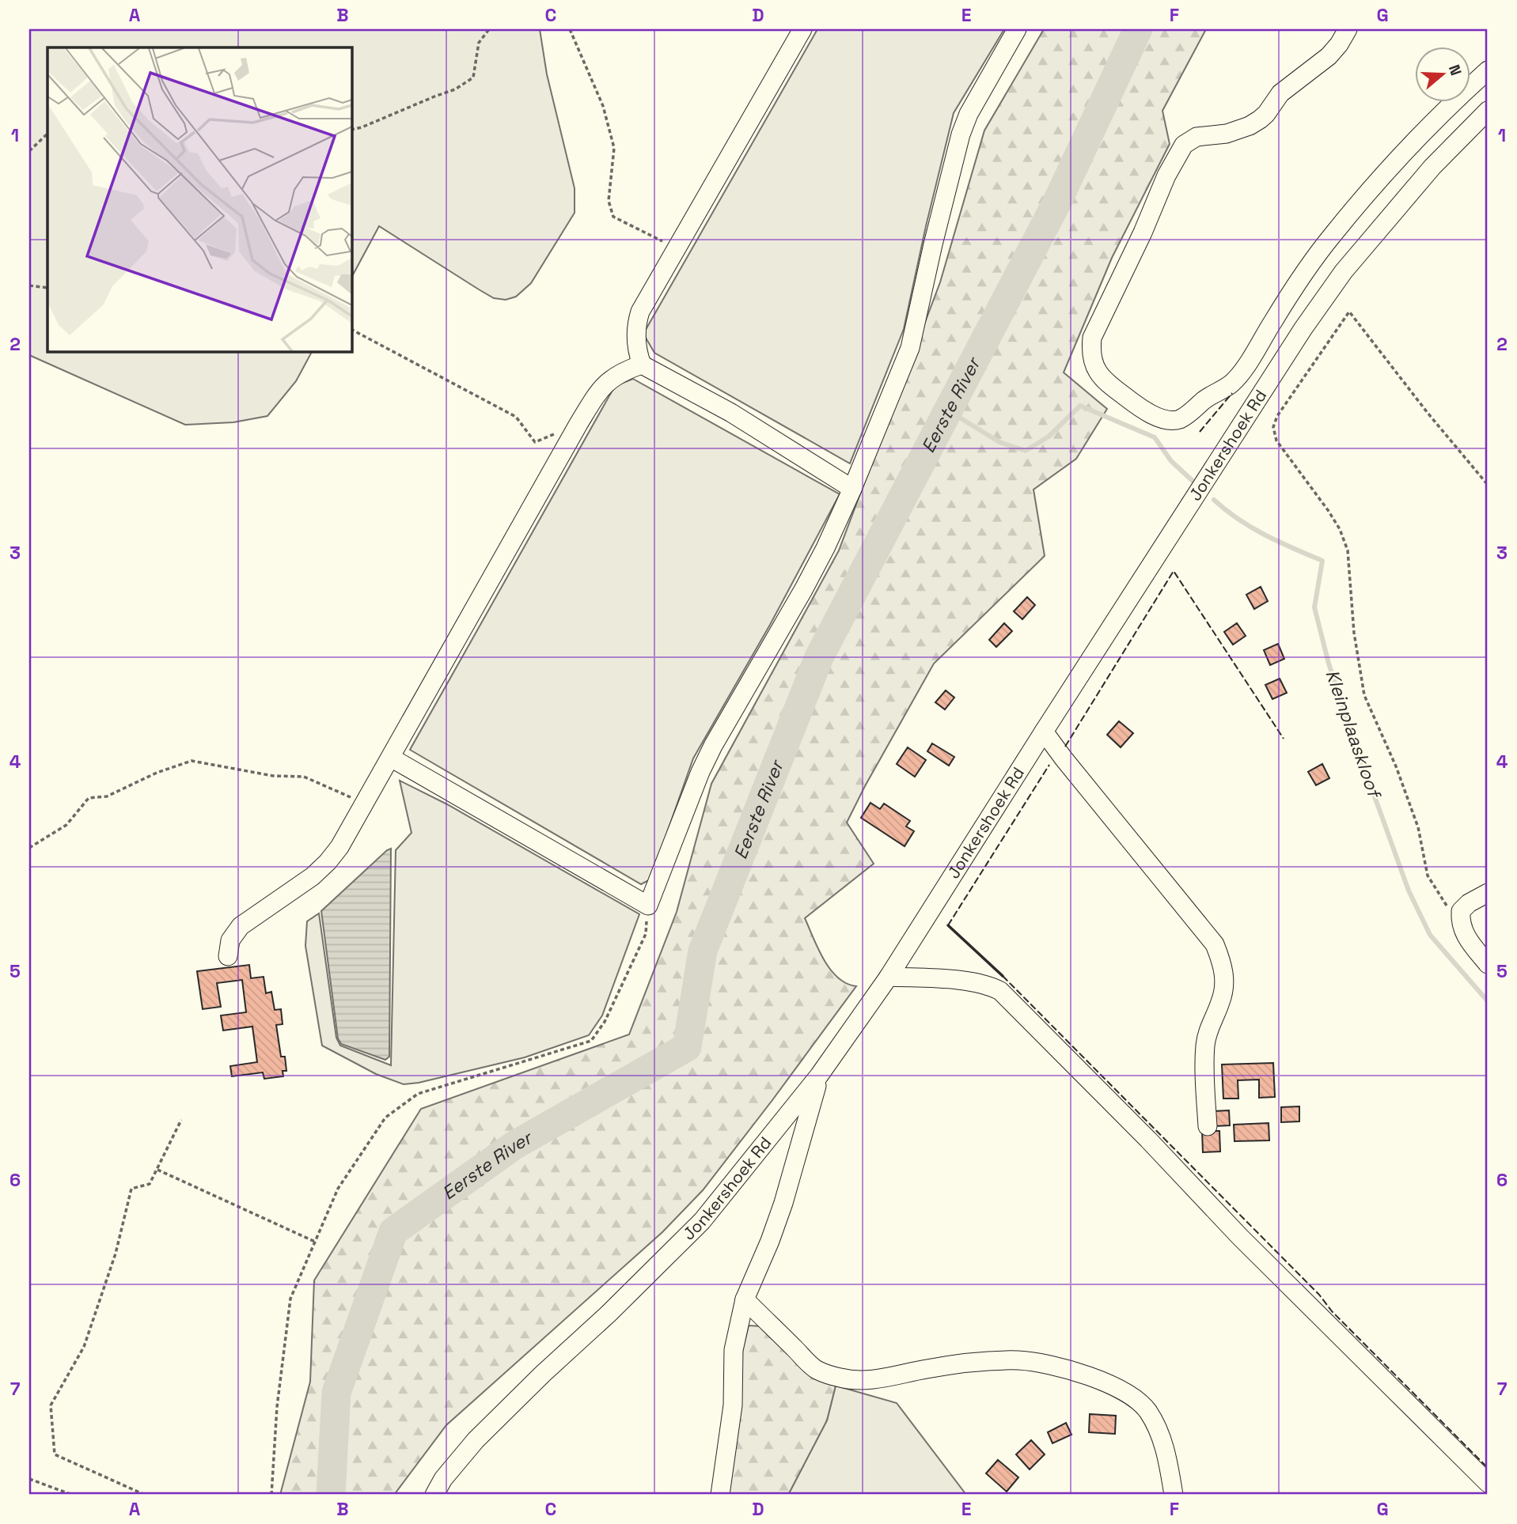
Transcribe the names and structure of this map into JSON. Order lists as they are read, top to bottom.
{
  "streets": {
    "street": ["Jonkershoek Rd"]
  },
  "water": ["Eerste River", "Kleinplaaskloof"],
  "north": "right",
  "grid": {
    "columns": [
      "A",
      "B",
      "C",
      "D",
      "E",
      "F",
      "G"
    ],
    "rows": [
      "1",
      "2",
      "3",
      "4",
      "5",
      "6",
      "7"
    ]
  }
}
